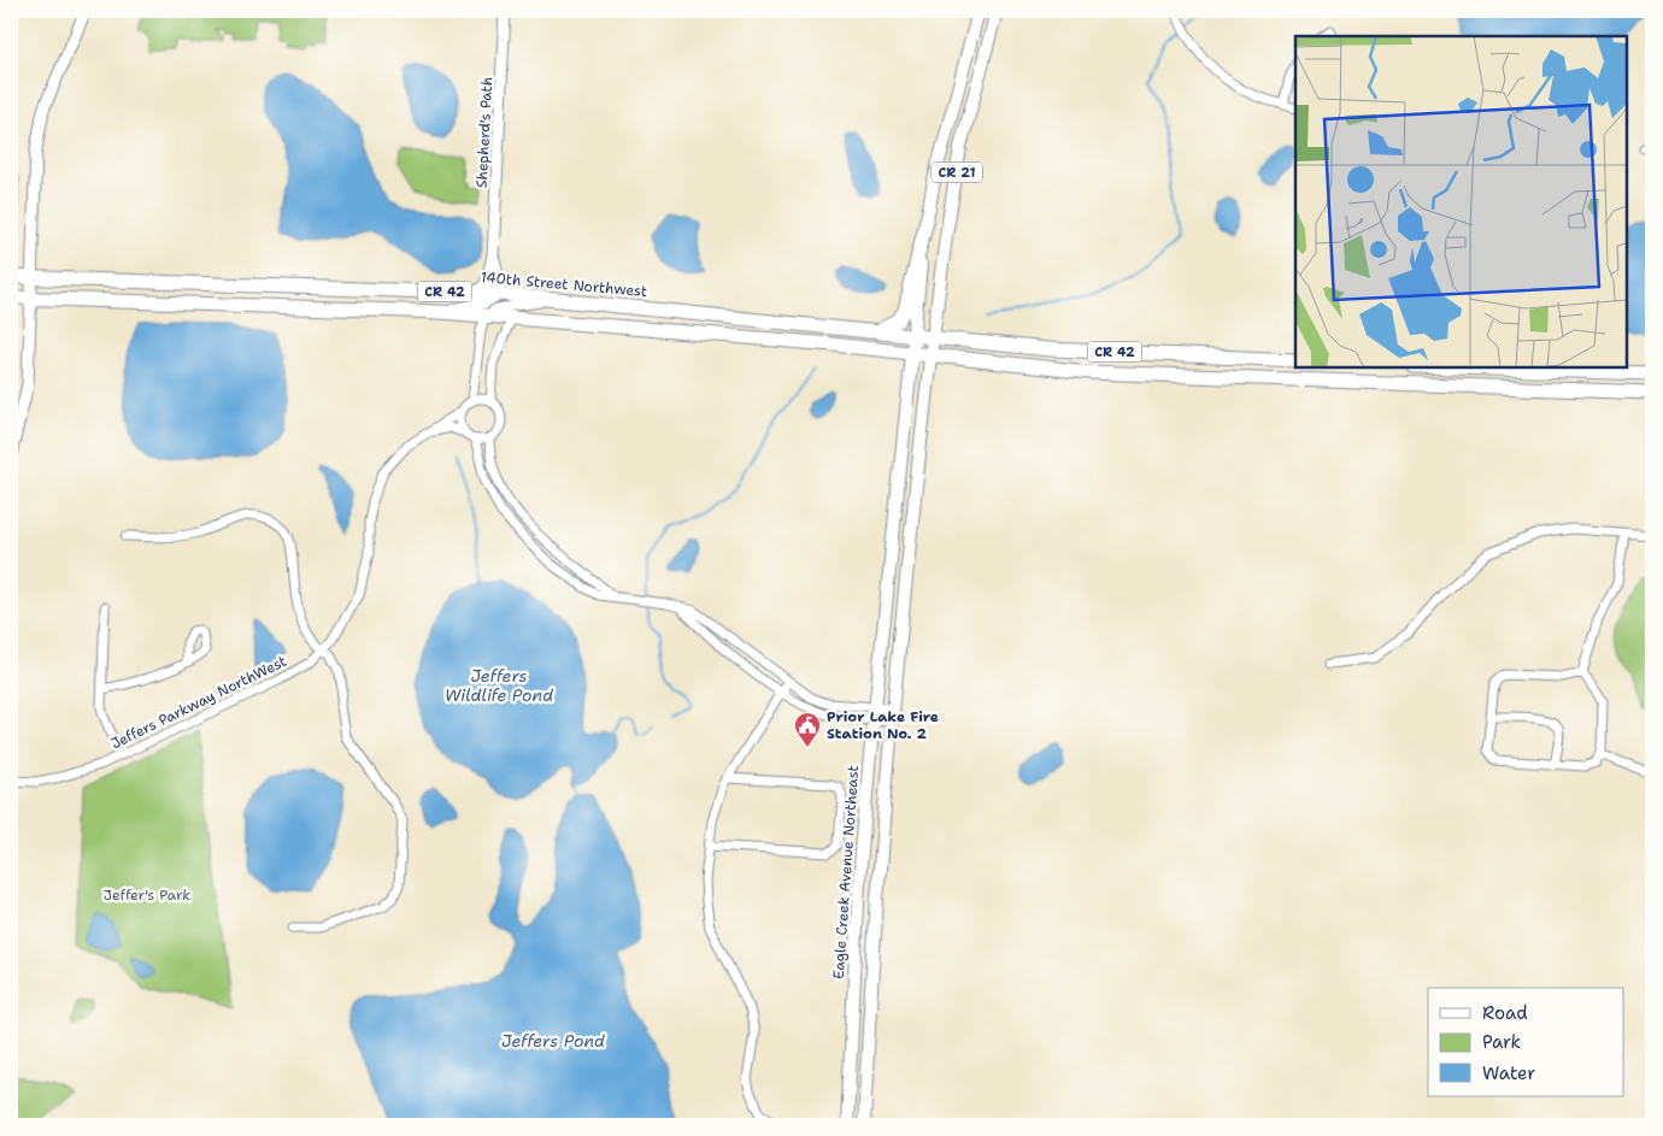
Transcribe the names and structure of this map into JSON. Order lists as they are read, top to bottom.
{
  "streets": {
    "highway": ["140th Street Northwest", "CR 42"],
    "main road": ["CR 21", "Eagle Creek Avenue Northeast"],
    "street": ["Shepherd's Path", "Jeffers Parkway NorthWest"]
  },
  "crossings": [
    ["Shepherd's Path", "140th Street Northwest"],
    ["CR 21", "140th Street Northwest"],
    ["CR 21", "CR 42"],
    ["CR 21", "Eagle Creek Avenue Northeast"],
    ["140th Street Northwest", "CR 42"],
    ["140th Street Northwest", "Eagle Creek Avenue Northeast"],
    ["CR 42", "Eagle Creek Avenue Northeast"]
  ],
  "water": ["Jeffers Wildlife Pond", "Jeffers Pond"],
  "parks": ["Jeffer's Park"],
  "places": {
    "public building": ["Prior Lake Fire Station No. 2"]
  },
  "legend": ["Road", "Park", "Water"]
}
